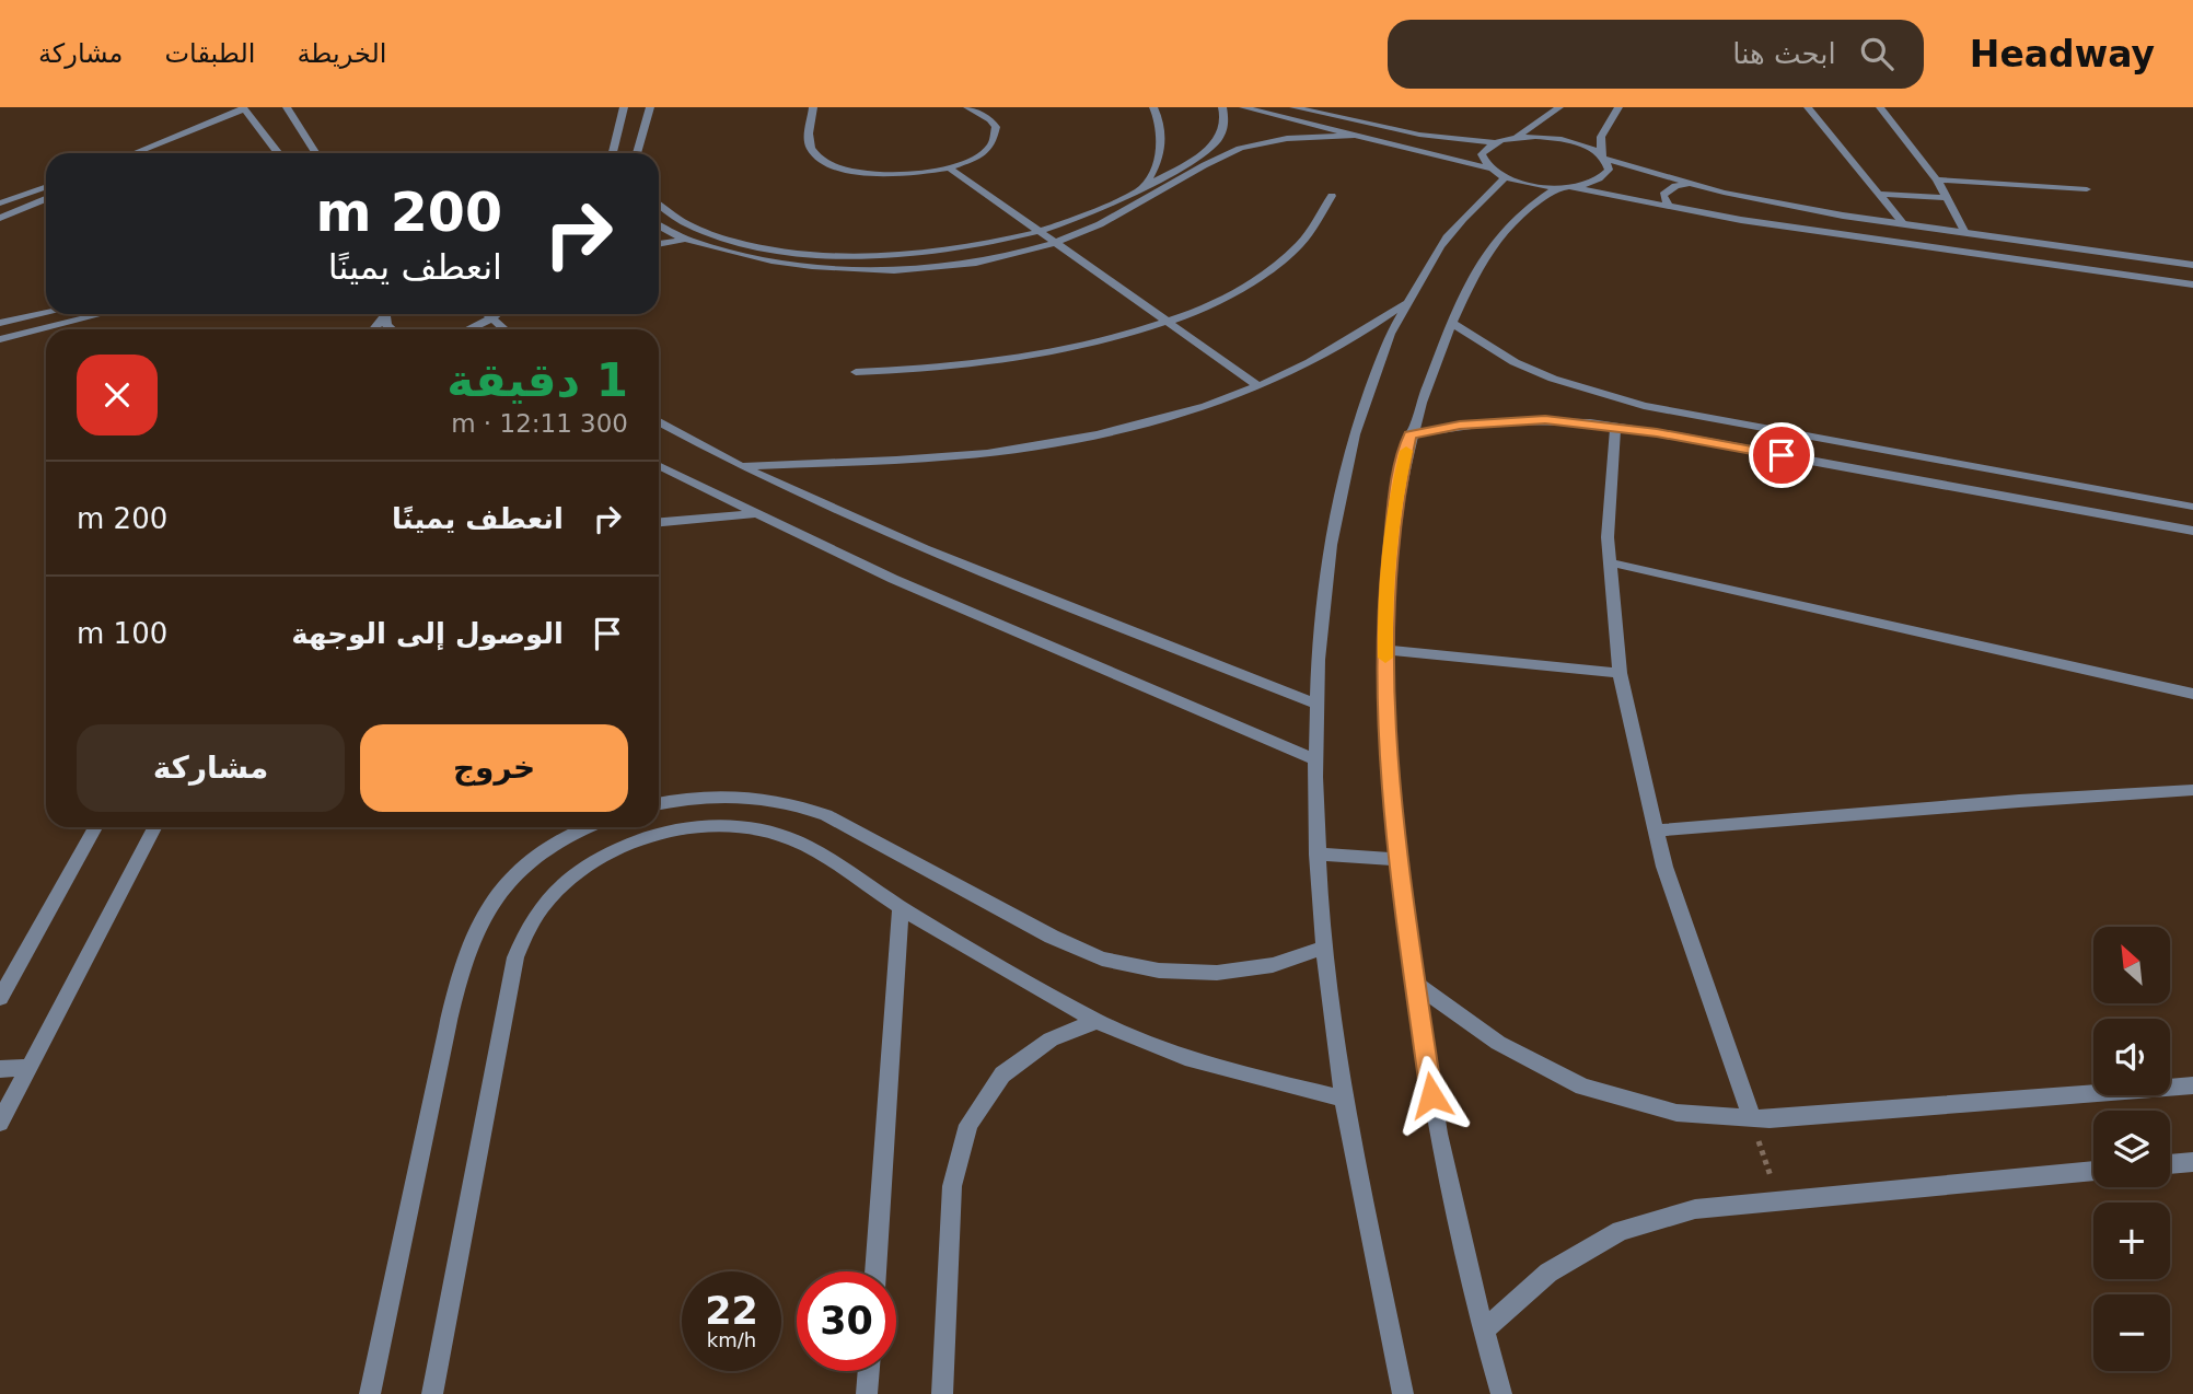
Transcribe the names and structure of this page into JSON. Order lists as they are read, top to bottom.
{
  "north": "top left",
  "page": {
    "header": "Headway",
    "search": "ابحث هنا",
    "nav": ["الخريطة", "الطبقات", "مشاركة"],
    "turn": ["200 m", "انعطف يمينًا"],
    "heading": ["1 دقيقة", "300 m · 12:11"],
    "list": [
      {
        "name": "انعطف يمينًا",
        "value": "200 m"
      },
      {
        "name": "الوصول إلى الوجهة",
        "value": "100 m"
      }
    ],
    "buttons": ["خروج", "مشاركة"],
    "map_buttons": ["+", "−"],
    "speed": "22 km/h",
    "limit": "30"
  }
}
